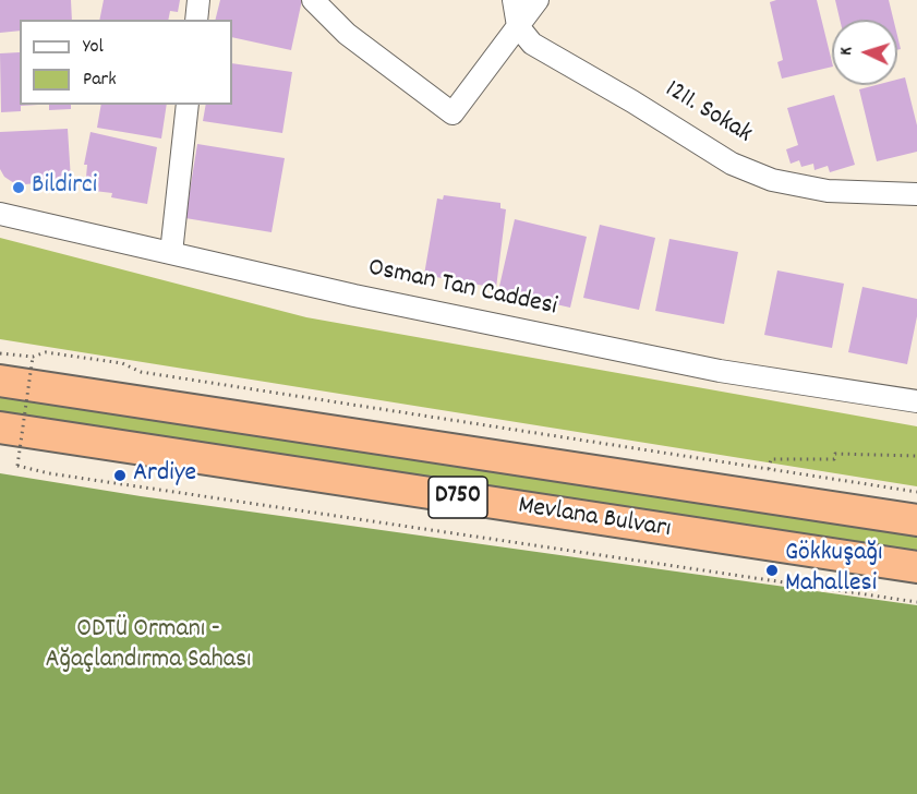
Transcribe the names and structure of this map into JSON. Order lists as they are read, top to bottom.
{
  "streets": {
    "highway": ["D750", "Mevlana Bulvarı"],
    "street": ["1211. Sokak", "Osman Tan Caddesi"]
  },
  "parks": ["ODTÜ Ormanı - Ağaçlandırma Sahası"],
  "places": ["Bildirci", "Ardiye", "Gökkuşağı Mahallesi"],
  "legend": ["Yol", "Park"],
  "north": "left"
}
